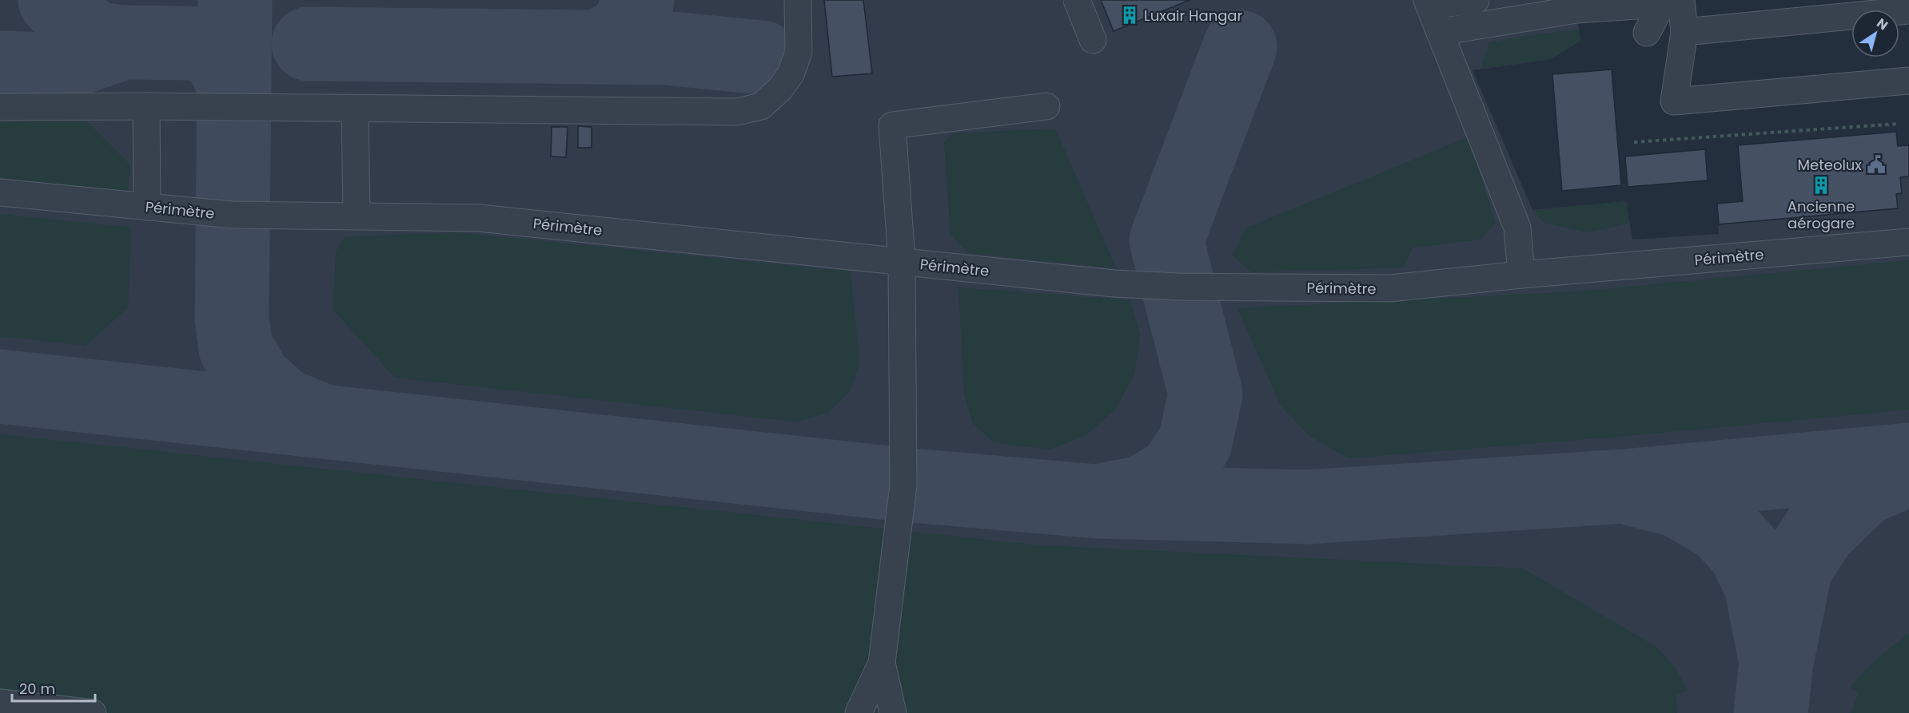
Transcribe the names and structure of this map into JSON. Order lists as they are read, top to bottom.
{
  "streets": {
    "lane": ["Périmètre"]
  },
  "places": {
    "building": ["Luxair Hangar", "Ancienne aérogare"],
    "public building": ["Meteolux"]
  },
  "scale_bar": "20 m",
  "north": "top right"
}
